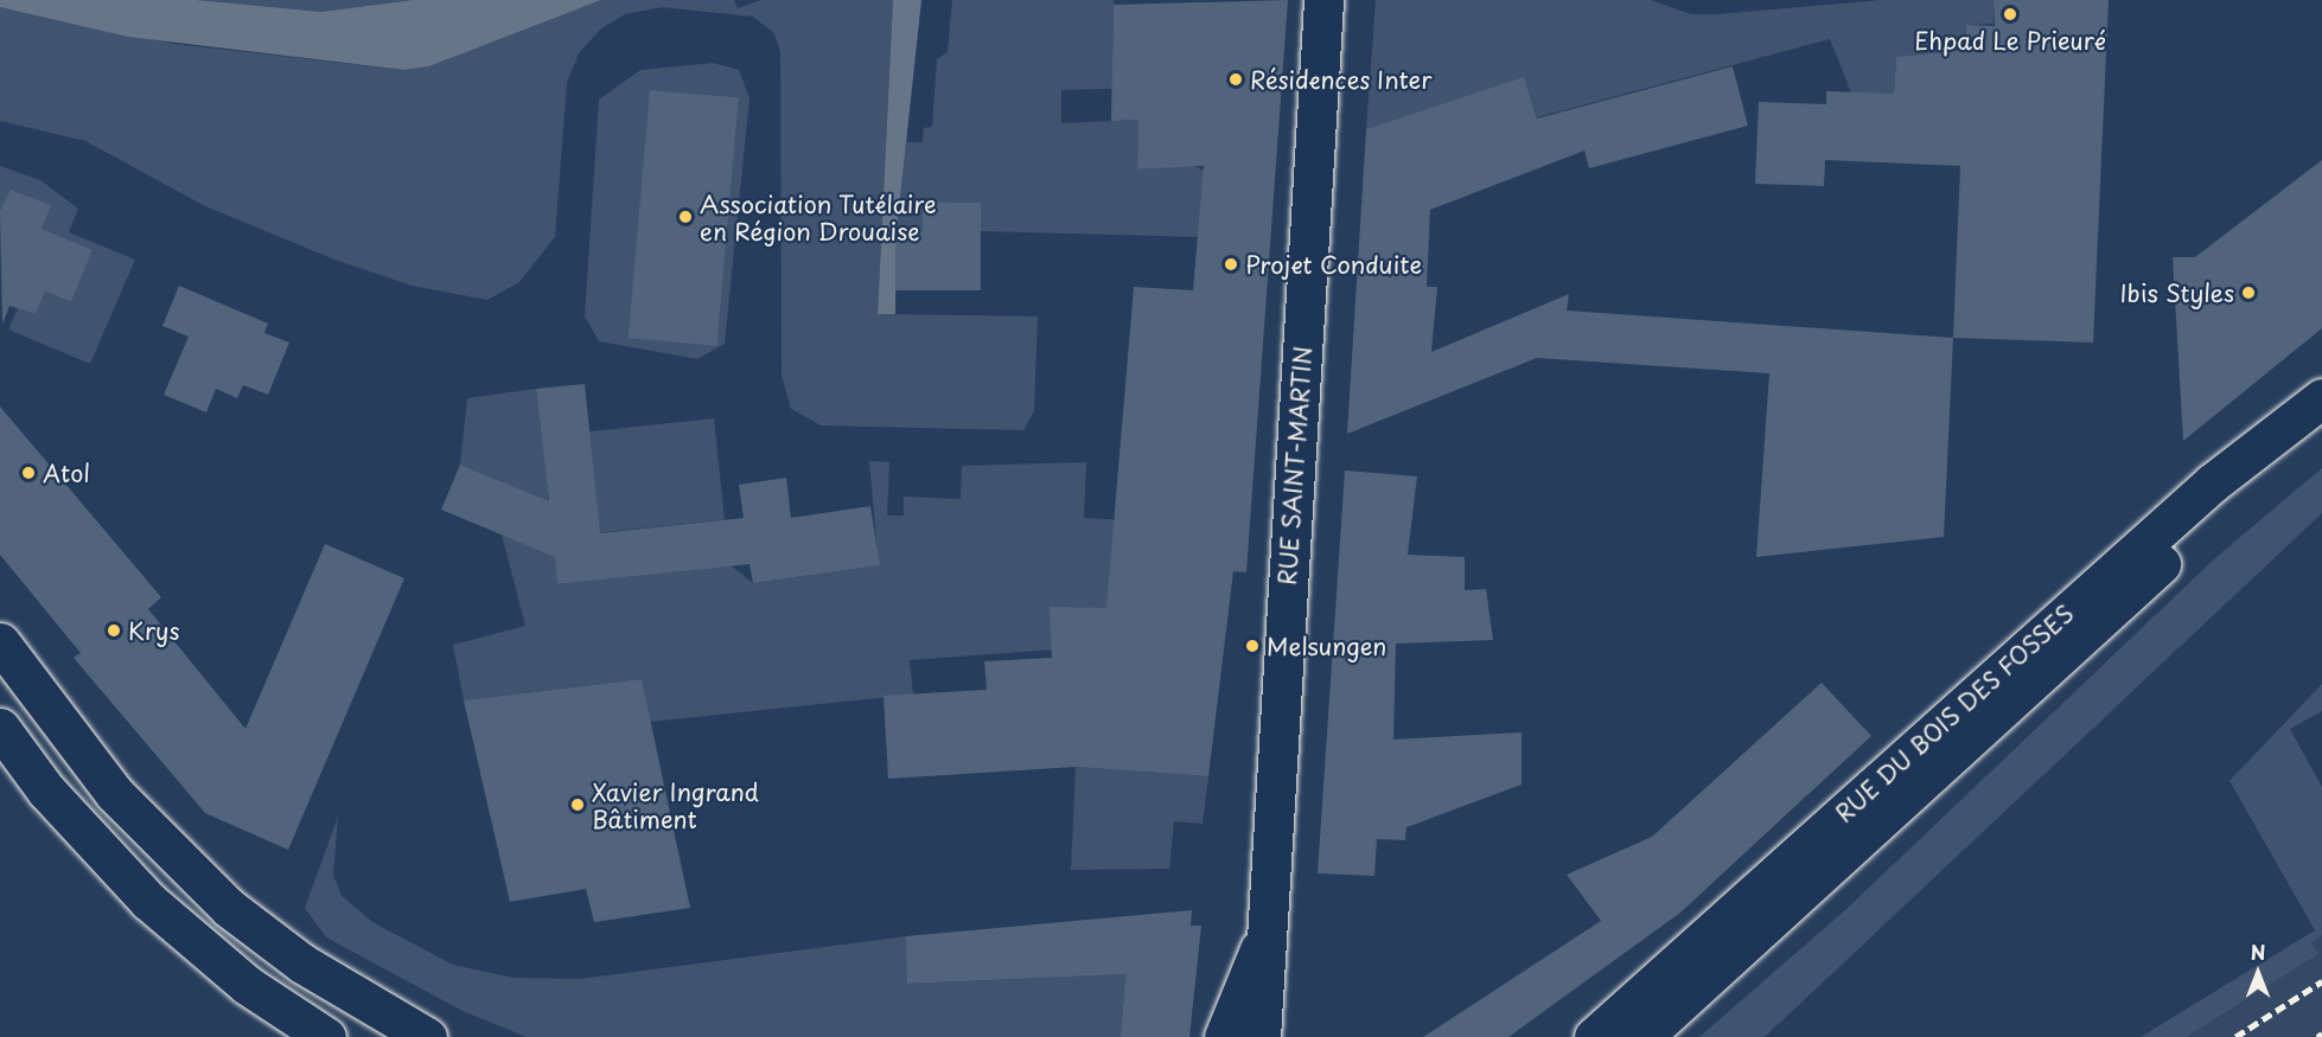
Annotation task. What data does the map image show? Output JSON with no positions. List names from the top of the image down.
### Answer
{
  "streets": {
    "main road": ["RUE SAINT-MARTIN", "RUE DU BOIS DES FOSSES"]
  },
  "places": [
    "Ehpad Le Prieuré",
    "Résidences Inter",
    "Association Tutélaire en Région Drouaise",
    "Projet Conduite",
    "Ibis Styles",
    "Atol",
    "Krys",
    "Melsungen",
    "Xavier Ingrand Bâtiment"
  ],
  "north": "top"
}
